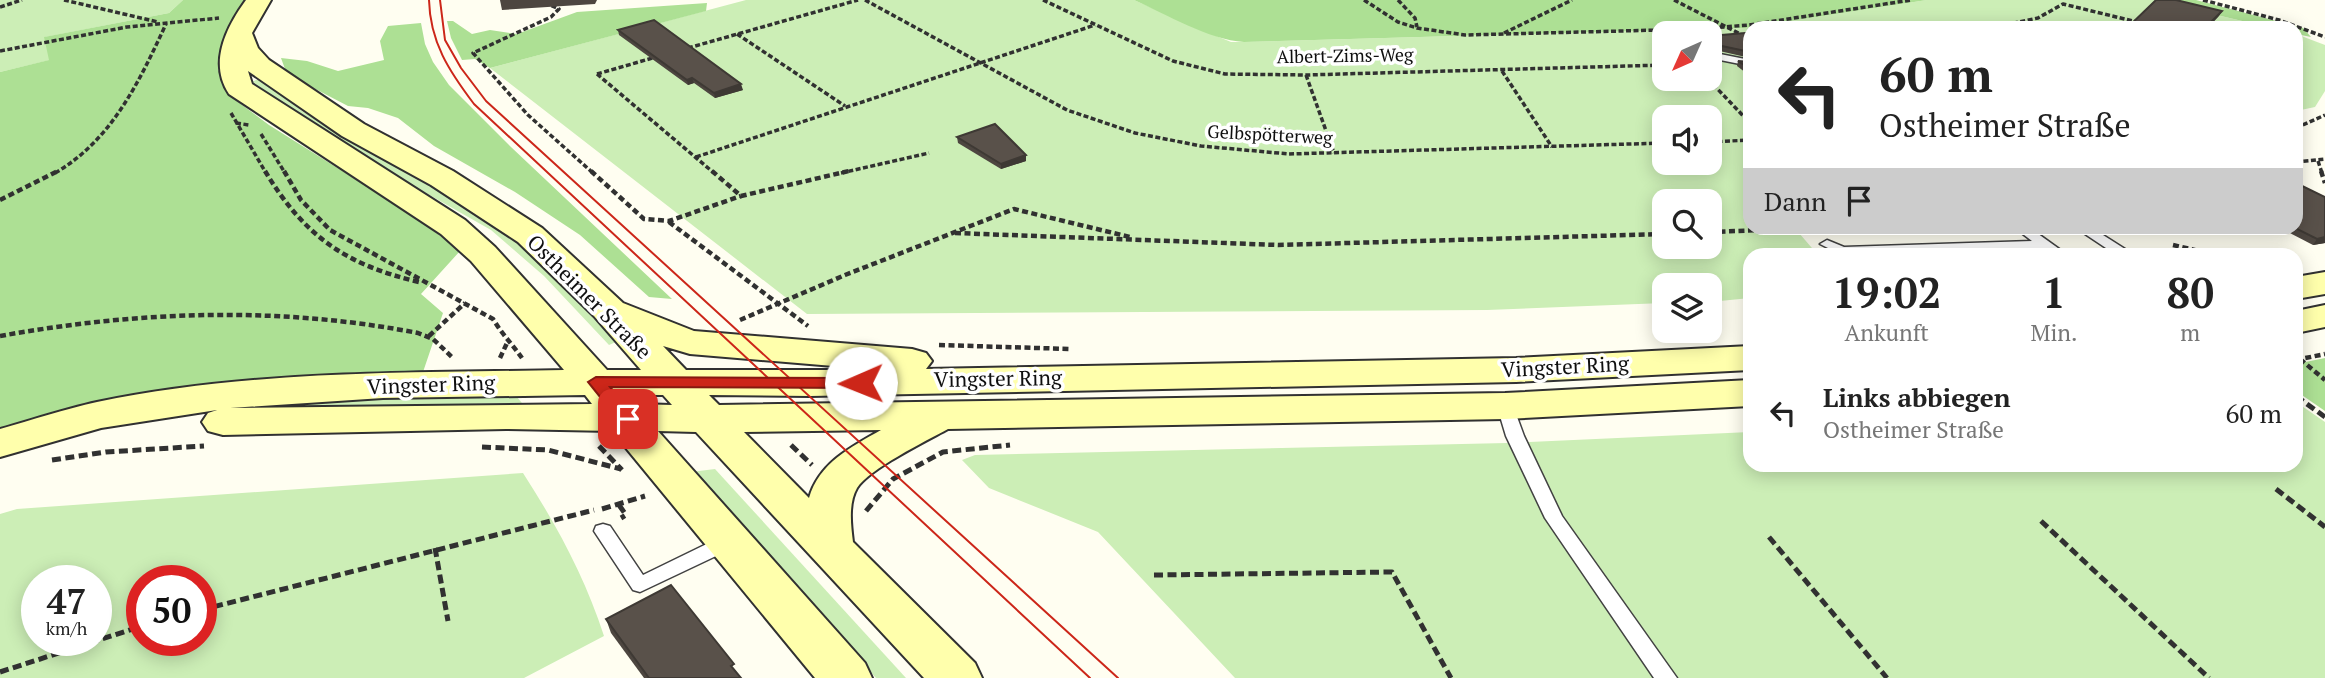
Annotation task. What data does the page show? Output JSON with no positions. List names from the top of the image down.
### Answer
{
  "streets": {
    "main road": ["Ostheimer Straße", "Vingster Ring"],
    "path": ["Albert-Zims-Weg", "Gelbspötterweg"]
  },
  "crossings": [
    ["Ostheimer Straße", "Vingster Ring"]
  ],
  "north": "bottom left",
  "page": {
    "turn": ["60 m", "Ostheimer Straße"],
    "then": "Dann",
    "eta": [
      "19:02",
      "Ankunft",
      "1",
      "Min.",
      "80",
      "m"
    ],
    "list": [
      {
        "name": "Links abbiegen",
        "note": "Ostheimer Straße",
        "value": "60 m"
      }
    ],
    "speed": "47 km/h",
    "limit": "50"
  }
}
